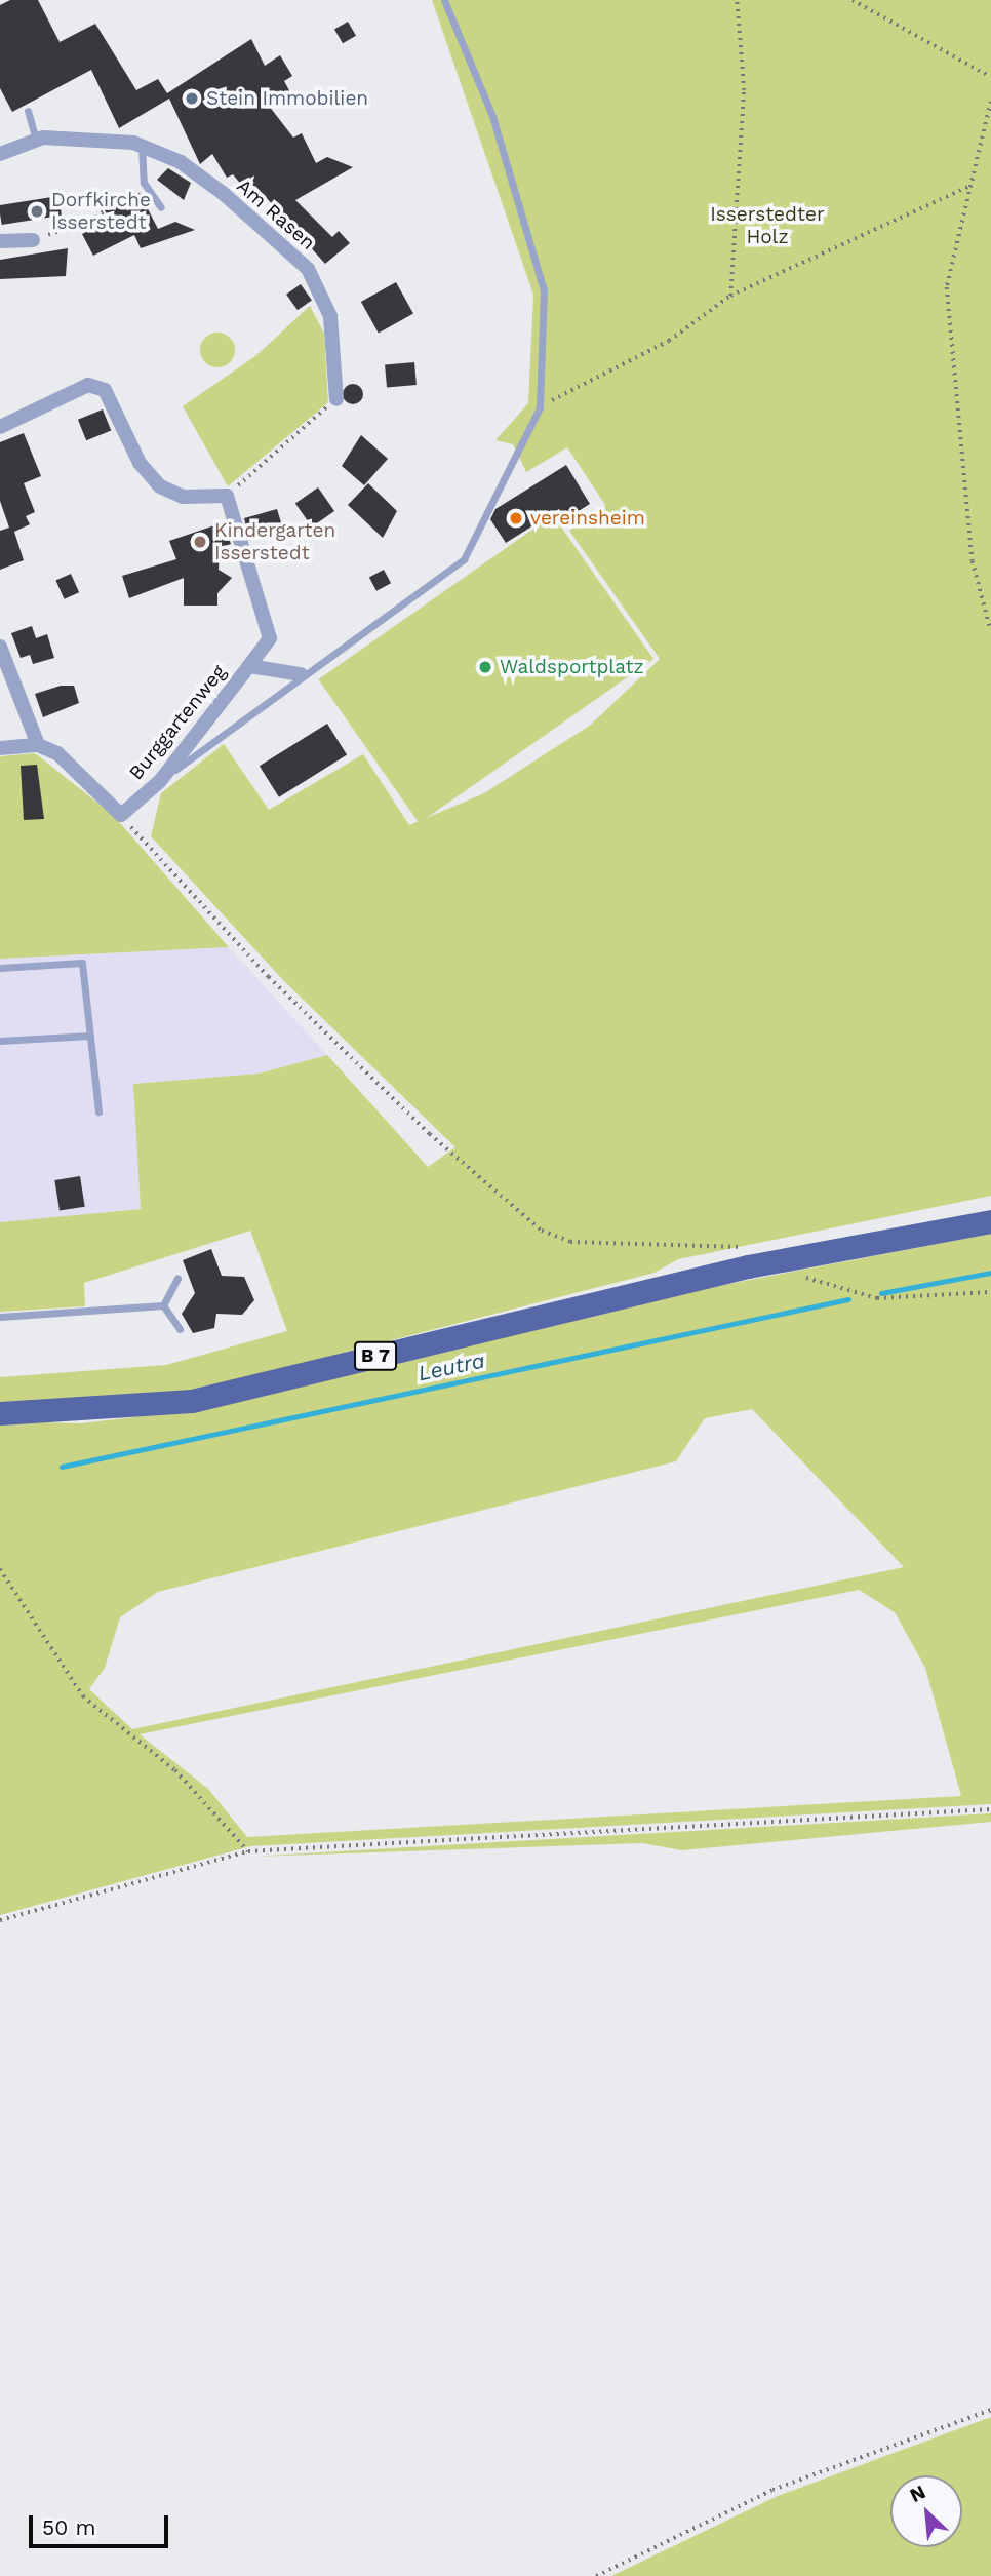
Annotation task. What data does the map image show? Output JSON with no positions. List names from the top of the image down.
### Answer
{
  "streets": {
    "main road": ["B 7"],
    "street": ["Am Rasen", "Burggartenweg"]
  },
  "water": ["Leutra"],
  "parks": ["Isserstedter Holz"],
  "places": [
    "Stein Immobilien",
    "Dorfkirche Isserstedt",
    "vereinsheim",
    "Kindergarten Isserstedt",
    "Waldsportplatz"
  ],
  "scale_bar": "50 m",
  "north": "top left"
}
